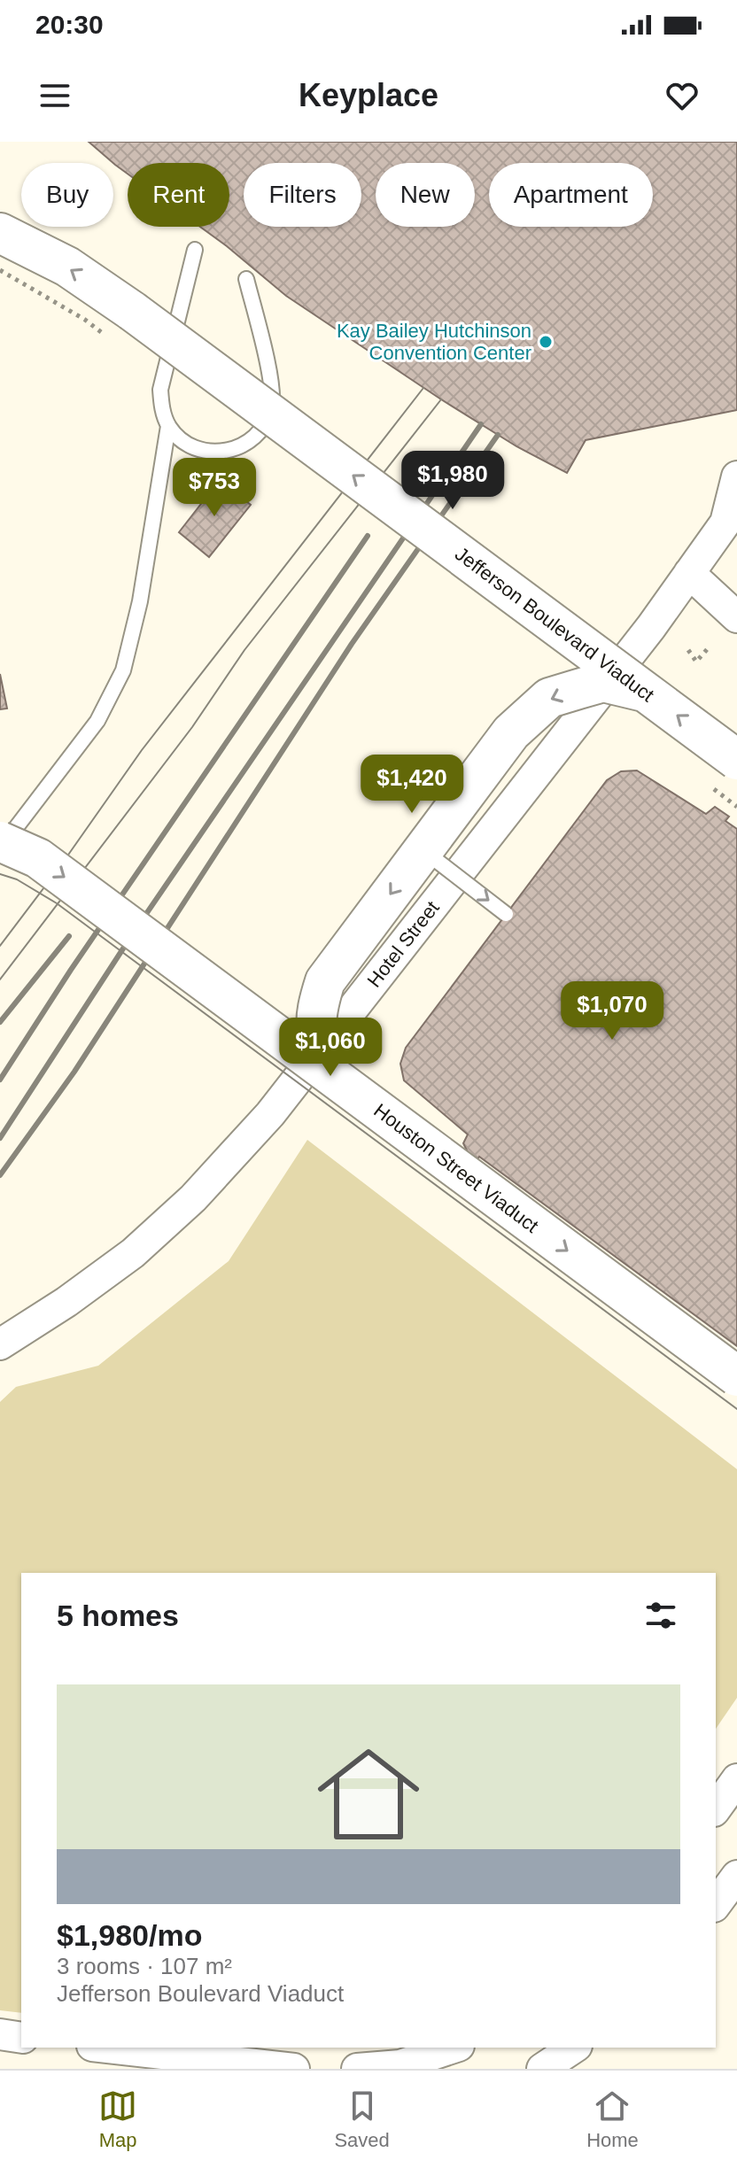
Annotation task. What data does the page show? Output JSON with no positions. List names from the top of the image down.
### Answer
{
  "streets": {
    "main road": ["Jefferson Boulevard Viaduct", "Houston Street Viaduct"],
    "street": ["Hotel Street"]
  },
  "one_way": ["Jefferson Boulevard Viaduct", "Houston Street Viaduct"],
  "places": ["Kay Bailey Hutchinson Convention Center"],
  "page": {
    "status": "20:30",
    "header": "Keyplace",
    "chip": [
      "Buy",
      "Rent",
      "Filters",
      "New",
      "Apartment"
    ],
    "price": [
      "$1,980",
      "$753",
      "$1,420",
      "$1,070",
      "$1,060"
    ],
    "heading": "5 homes",
    "list": [
      {
        "name": "$1,980/mo",
        "note": "3 rooms · 107 m² · Jefferson Boulevard Viaduct"
      }
    ],
    "tabs": ["Map", "Saved", "Home"]
  }
}
